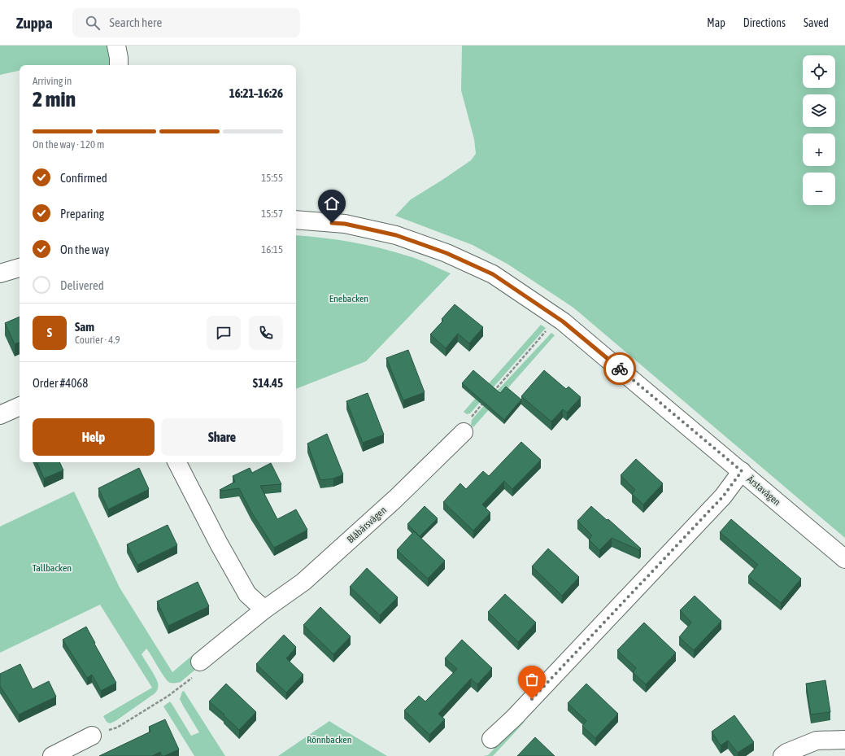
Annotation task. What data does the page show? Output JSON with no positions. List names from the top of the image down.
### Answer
{
  "streets": {
    "street": ["Ärstavägen", "Blåbärsvägen"]
  },
  "parks": ["Enebacken", "Tallbacken", "Rönnbacken"],
  "page": {
    "header": "Zuppa",
    "search": "Search here",
    "nav": ["Map", "Directions", "Saved"],
    "map_buttons": ["+", "−"],
    "heading": ["2 min", "Arriving in", "16:21–16:26"],
    "panel": [
      "Sam",
      "Courier · 4.9",
      "Order #4068",
      "$14.45"
    ],
    "bar": "On the way · 120 m",
    "list": [
      ["Confirmed", "15:55"],
      ["Preparing", "15:57"],
      ["On the way", "16:15"],
      "Delivered"
    ],
    "round": "S",
    "buttons": ["Help", "Share"]
  }
}
